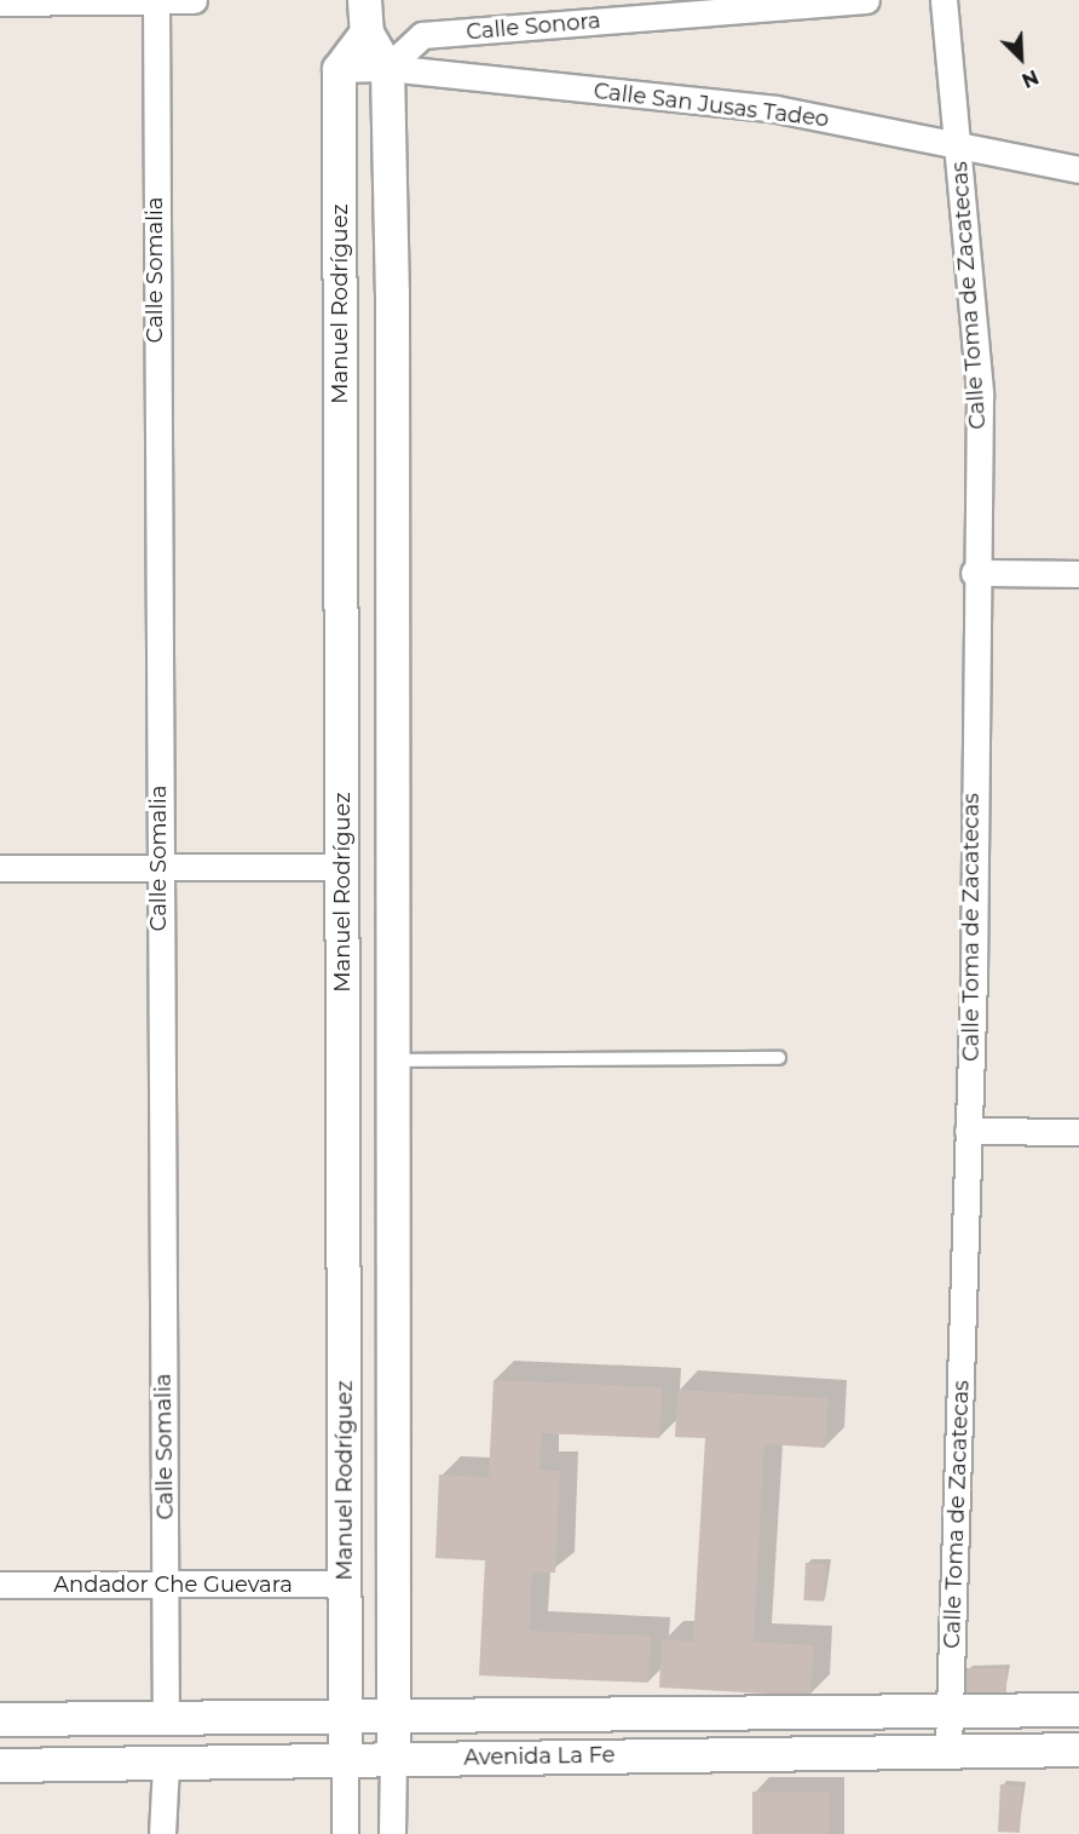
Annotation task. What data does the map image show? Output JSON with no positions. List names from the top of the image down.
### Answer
{
  "streets": {
    "street": [
      "Calle Sonora",
      "Calle San Jusas Tadeo",
      "Calle Somalia",
      "Calle Toma de Zacatecas",
      "Manuel Rodríguez",
      "Andador Che Guevara",
      "Avenida La Fe"
    ]
  },
  "crossings": [
    ["Calle Sonora", "Calle San Jusas Tadeo"],
    ["Calle San Jusas Tadeo", "Calle Toma de Zacatecas"],
    ["Calle San Jusas Tadeo", "Manuel Rodríguez"],
    ["Calle Somalia", "Andador Che Guevara"],
    ["Calle Somalia", "Avenida La Fe"],
    ["Calle Toma de Zacatecas", "Avenida La Fe"],
    ["Manuel Rodríguez", "Andador Che Guevara"],
    ["Manuel Rodríguez", "Avenida La Fe"]
  ],
  "north": "bottom right"
}
